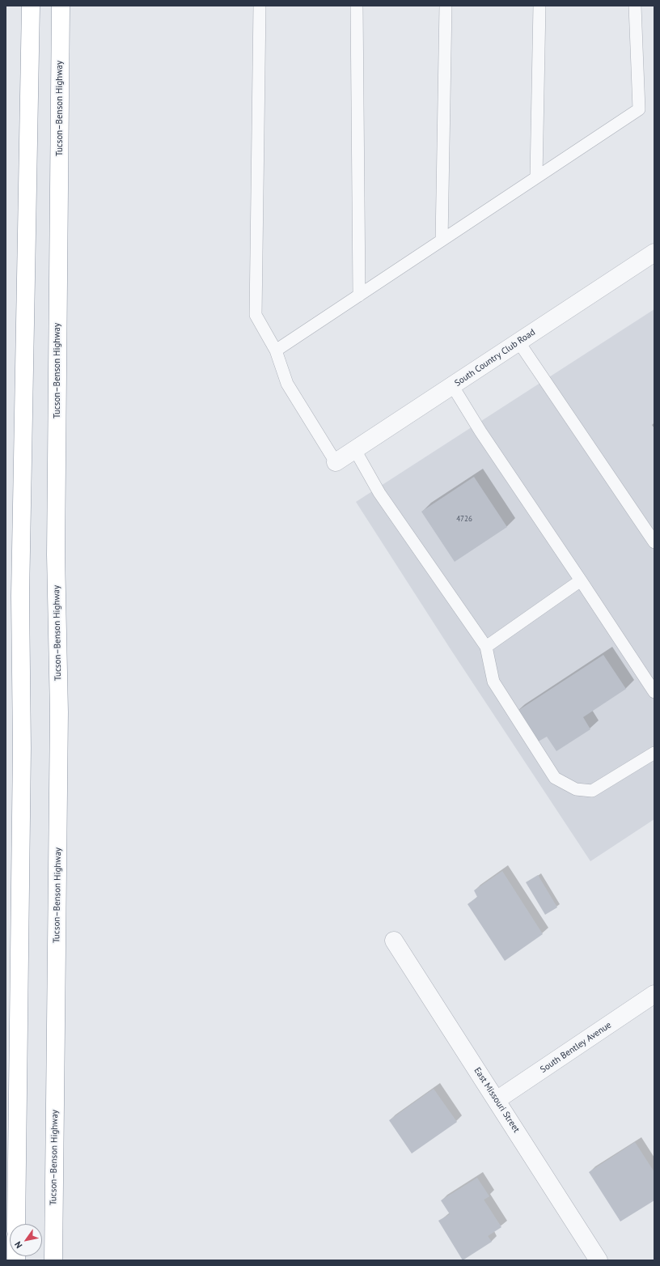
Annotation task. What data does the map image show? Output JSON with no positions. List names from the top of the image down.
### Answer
{
  "streets": {
    "highway": ["Tucson–Benson Highway"],
    "street": ["South Country Club Road", "South Bentley Avenue", "East Missouri Street"]
  },
  "crossings": [
    ["South Bentley Avenue", "East Missouri Street"]
  ],
  "house_numbers": ["4726"],
  "north": "bottom left"
}
